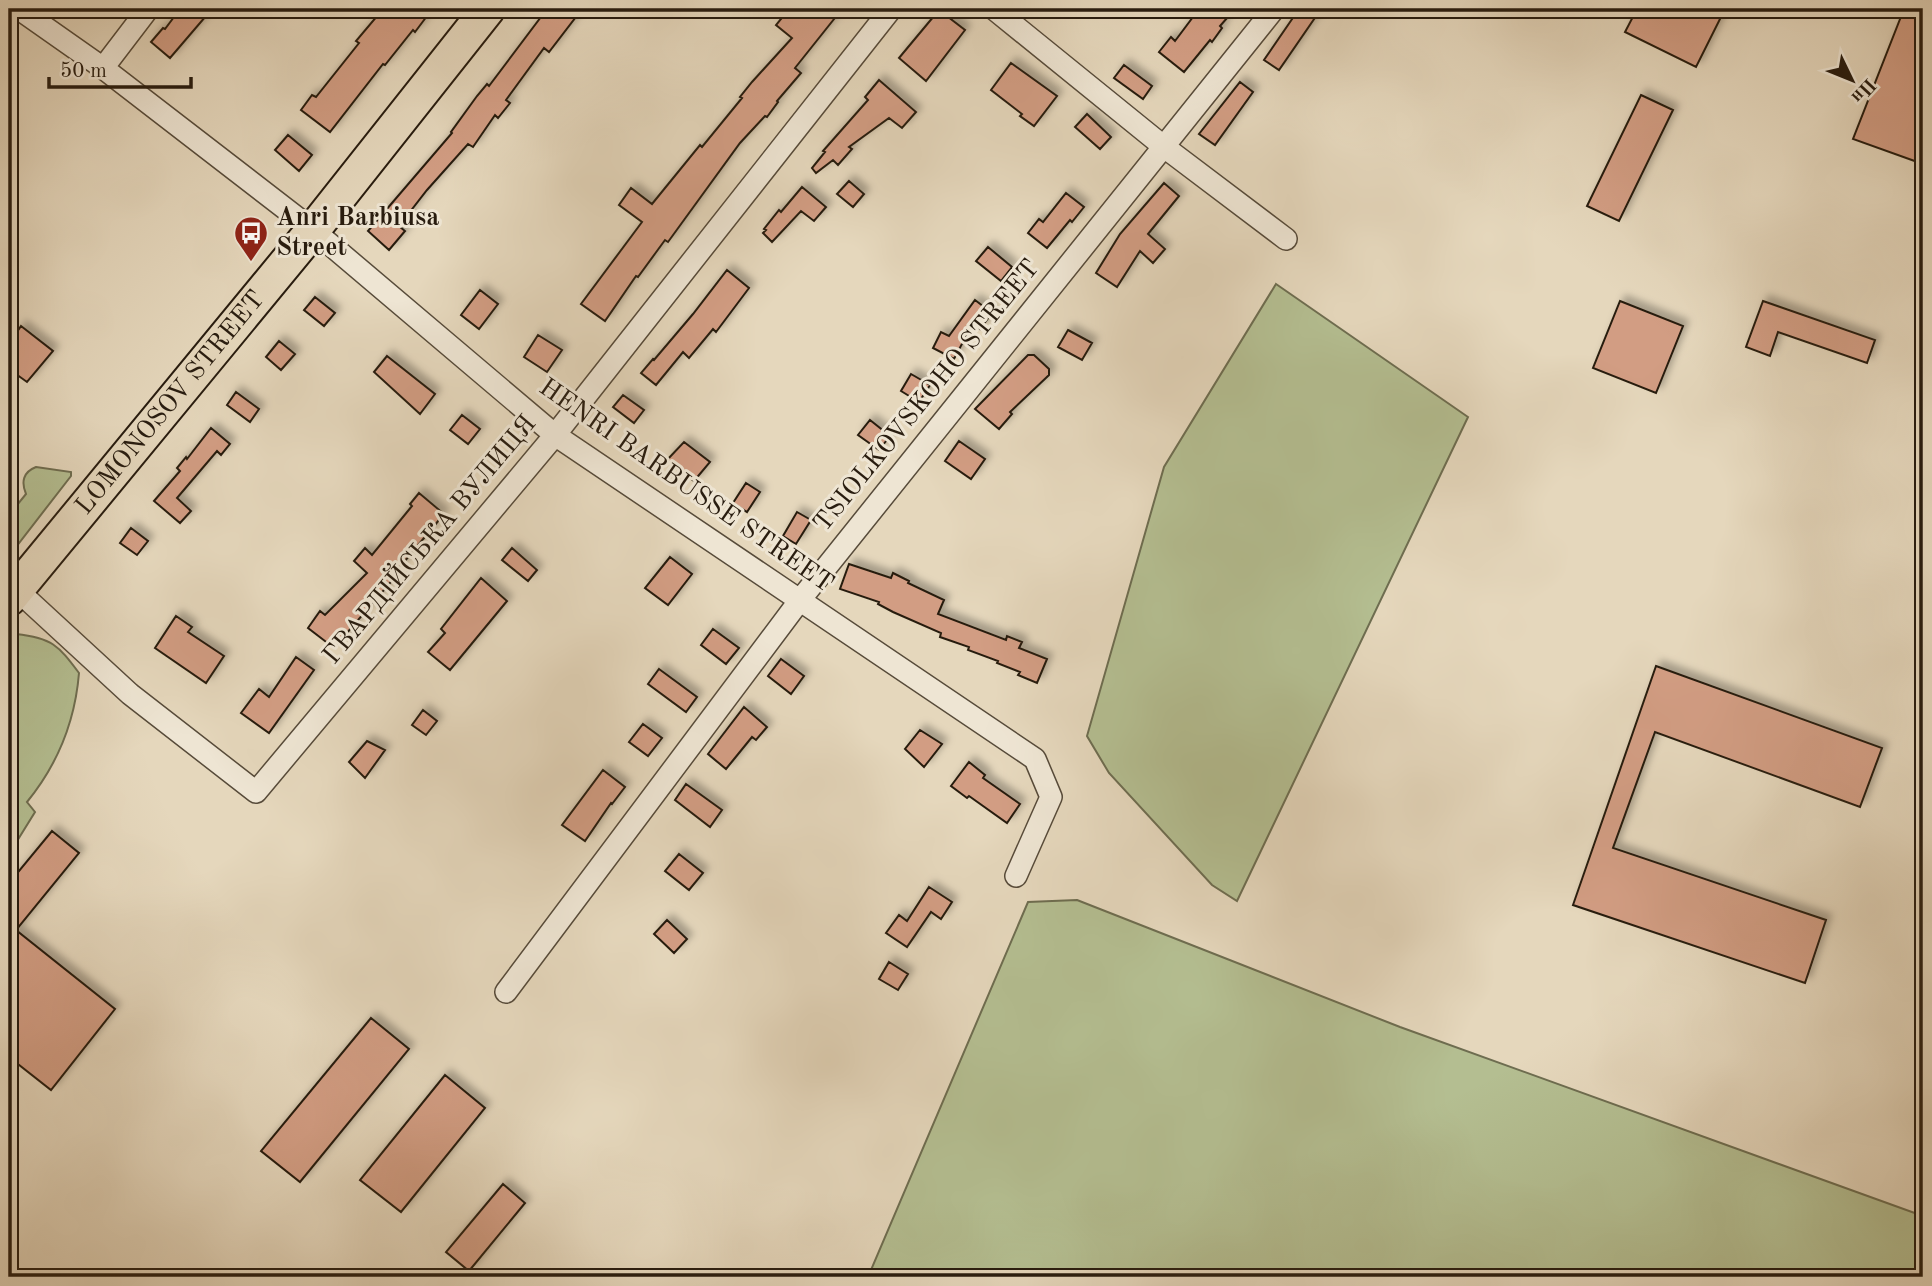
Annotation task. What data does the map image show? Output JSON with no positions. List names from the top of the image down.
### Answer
{
  "streets": {
    "main road": ["LOMONOSOV STREET"],
    "street": ["TSIOLKOVSKOHO STREET", "HENRI BARBUSSE STREET", "ГВАРДІЙСЬКА ВУЛИЦЯ"]
  },
  "crossings": [
    ["TSIOLKOVSKOHO STREET", "HENRI BARBUSSE STREET"],
    ["LOMONOSOV STREET", "HENRI BARBUSSE STREET"],
    ["LOMONOSOV STREET", "ГВАРДІЙСЬКА ВУЛИЦЯ"],
    ["HENRI BARBUSSE STREET", "ГВАРДІЙСЬКА ВУЛИЦЯ"]
  ],
  "places": {
    "bus stop": ["Anri Barbiusa Street"]
  },
  "scale_bar": "50 m",
  "north": "bottom right"
}
